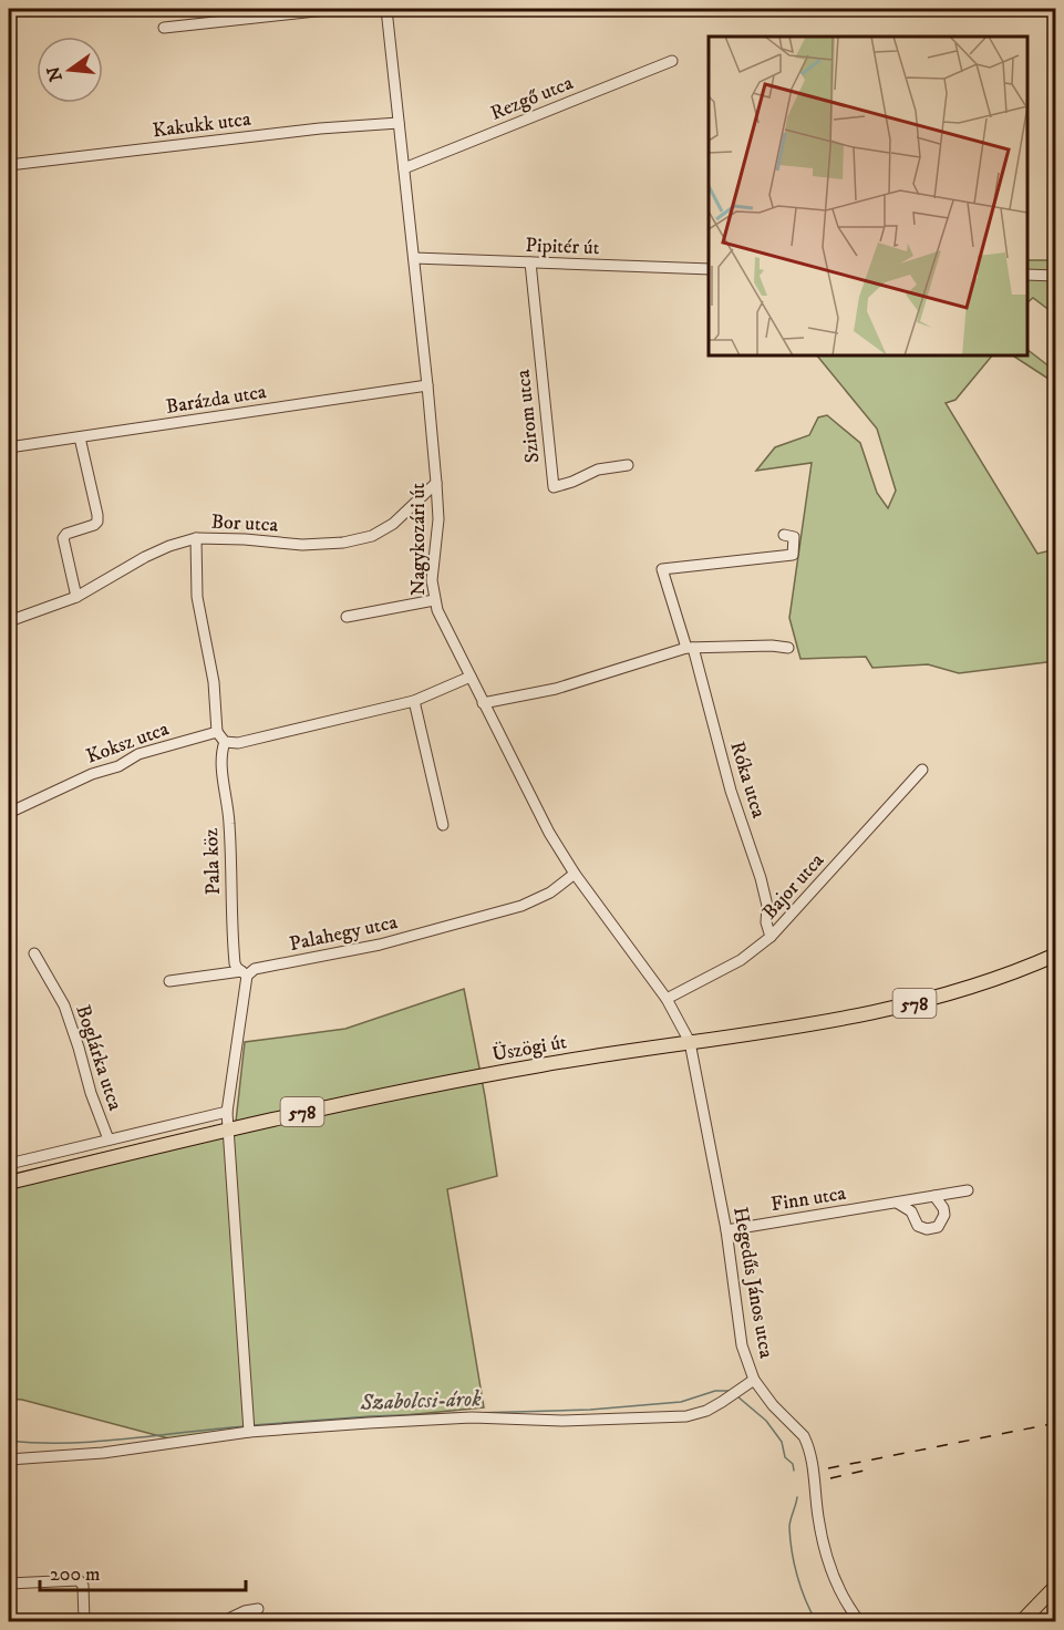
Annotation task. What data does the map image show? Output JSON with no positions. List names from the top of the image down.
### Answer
{
  "streets": {
    "main road": ["578", "Üszögi út"],
    "street": [
      "Rezgő utca",
      "Kakukk utca",
      "Pipitér út",
      "Barázda utca",
      "Szirom utca",
      "Bor utca",
      "Nagykozári út",
      "Koksz utca",
      "Róka utca",
      "Pala köz",
      "Bajor utca",
      "Palahegy utca",
      "Boglárka utca",
      "Finn utca",
      "Hegedűs János utca"
    ]
  },
  "crossings": [
    ["Rezgő utca", "Nagykozári út"],
    ["Kakukk utca", "Nagykozári út"],
    ["Pipitér út", "Szirom utca"],
    ["Pipitér út", "Nagykozári út"],
    ["Barázda utca", "Nagykozári út"],
    ["Bor utca", "Nagykozári út"],
    ["Nagykozári út", "Bajor utca"],
    ["Nagykozári út", "Palahegy utca"],
    ["Nagykozári út", "Üszögi út"],
    ["Nagykozári út", "Hegedűs János utca"],
    ["Róka utca", "Bajor utca"],
    ["Pala köz", "Palahegy utca"],
    ["Üszögi út", "Hegedűs János utca"],
    ["Finn utca", "Hegedűs János utca"]
  ],
  "water": ["Szabolcsi-árok"],
  "scale_bar": "200 m",
  "north": "left"
}
